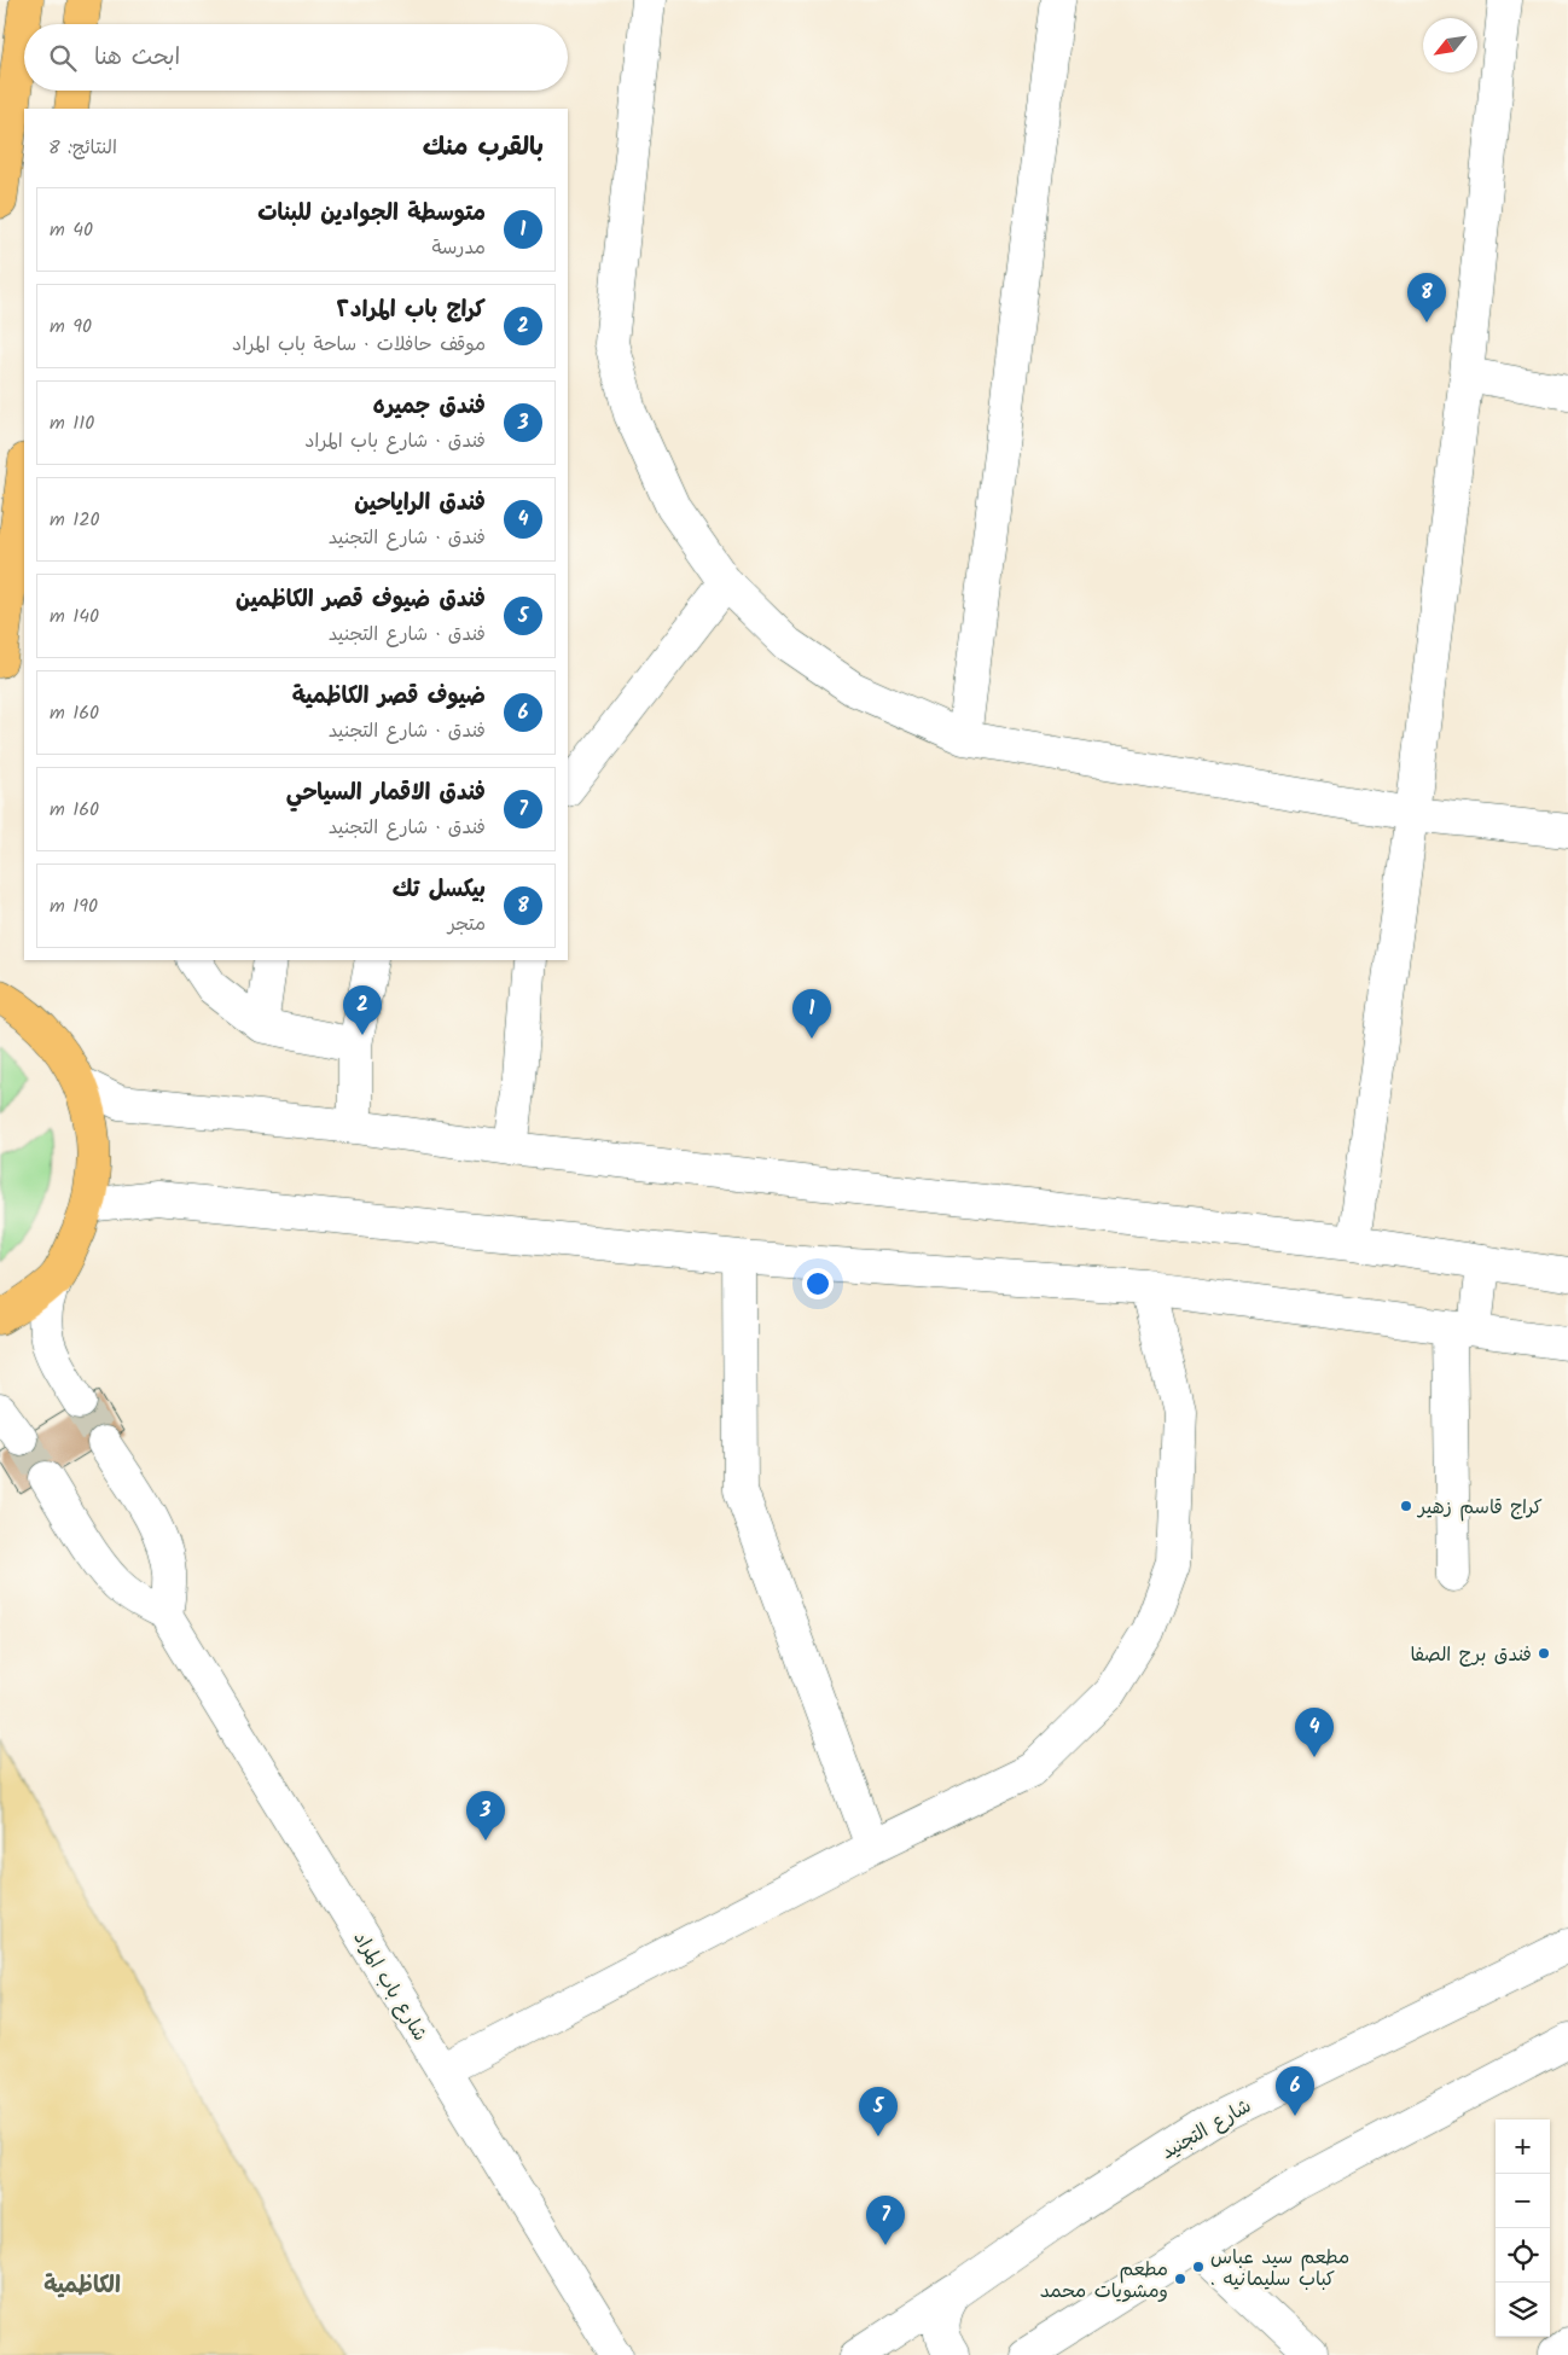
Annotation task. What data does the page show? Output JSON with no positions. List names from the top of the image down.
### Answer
{
  "streets": {
    "street": ["شارع باب المراد", "شارع التجنيد"]
  },
  "districts": ["الكاظمية"],
  "places": [
    "كراج قاسم زهير",
    "فندق برج الصفا",
    "مطعم سيد عباس . كباب سليمانيه",
    "مطعم ومشويات محمد"
  ],
  "north": "bottom left",
  "page": {
    "search": "ابحث هنا",
    "heading": ["بالقرب منك", "النتائج: 8"],
    "list": [
      {
        "mark": "1",
        "name": "متوسطة الجوادين للبنات",
        "note": "مدرسة",
        "value": "40 m"
      },
      {
        "mark": "2",
        "name": "كراج باب المراد٢",
        "note": "موقف حافلات · ساحة باب المراد",
        "value": "90 m"
      },
      {
        "mark": "3",
        "name": "فندق جميره",
        "note": "فندق · شارع باب المراد",
        "value": "110 m"
      },
      {
        "mark": "4",
        "name": "فندق الراياحين",
        "note": "فندق · شارع التجنيد",
        "value": "120 m"
      },
      {
        "mark": "5",
        "name": "فندق ضيوف قصر الكاظمين",
        "note": "فندق · شارع التجنيد",
        "value": "140 m"
      },
      {
        "mark": "6",
        "name": "ضيوف قصر الكاظمية",
        "note": "فندق · شارع التجنيد",
        "value": "160 m"
      },
      {
        "mark": "7",
        "name": "فندق الاقمار السياحي",
        "note": "فندق · شارع التجنيد",
        "value": "160 m"
      },
      {
        "mark": "8",
        "name": "بيكسل تك",
        "note": "متجر",
        "value": "190 m"
      }
    ],
    "pins": [
      "8",
      "2",
      "1",
      "4",
      "3",
      "6",
      "5",
      "7"
    ],
    "map_buttons": ["+", "−"]
  }
}
